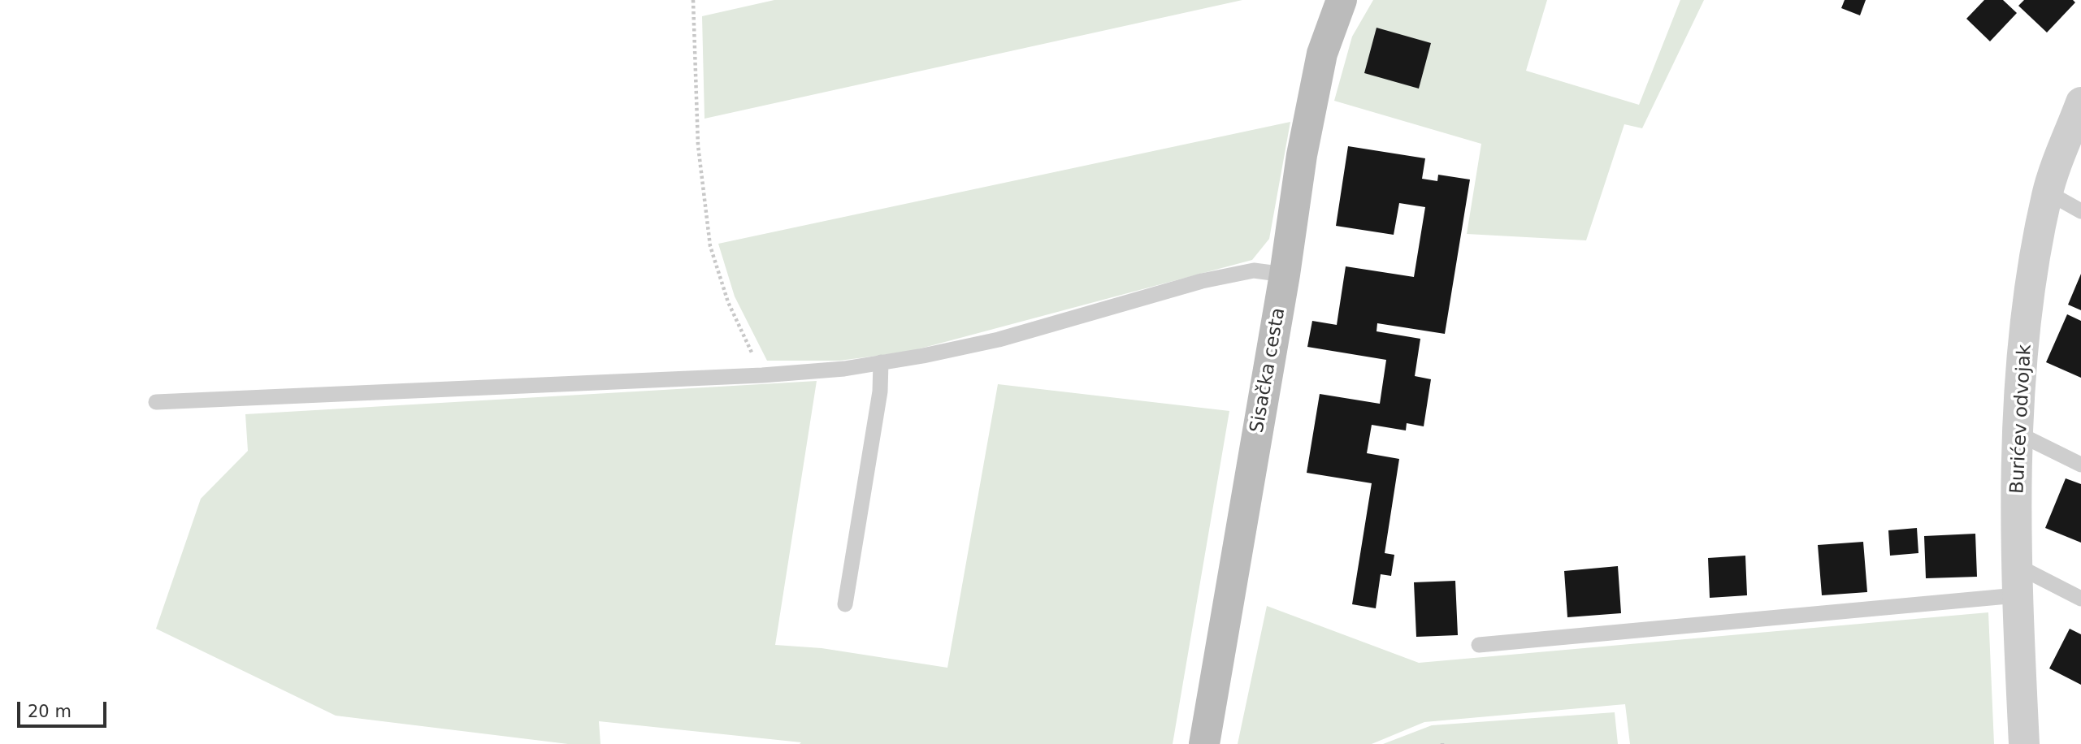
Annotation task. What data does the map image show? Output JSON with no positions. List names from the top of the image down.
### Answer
{
  "streets": {
    "main road": ["Sisačka cesta"],
    "street": ["Burićev odvojak"]
  },
  "scale_bar": "20 m"
}
